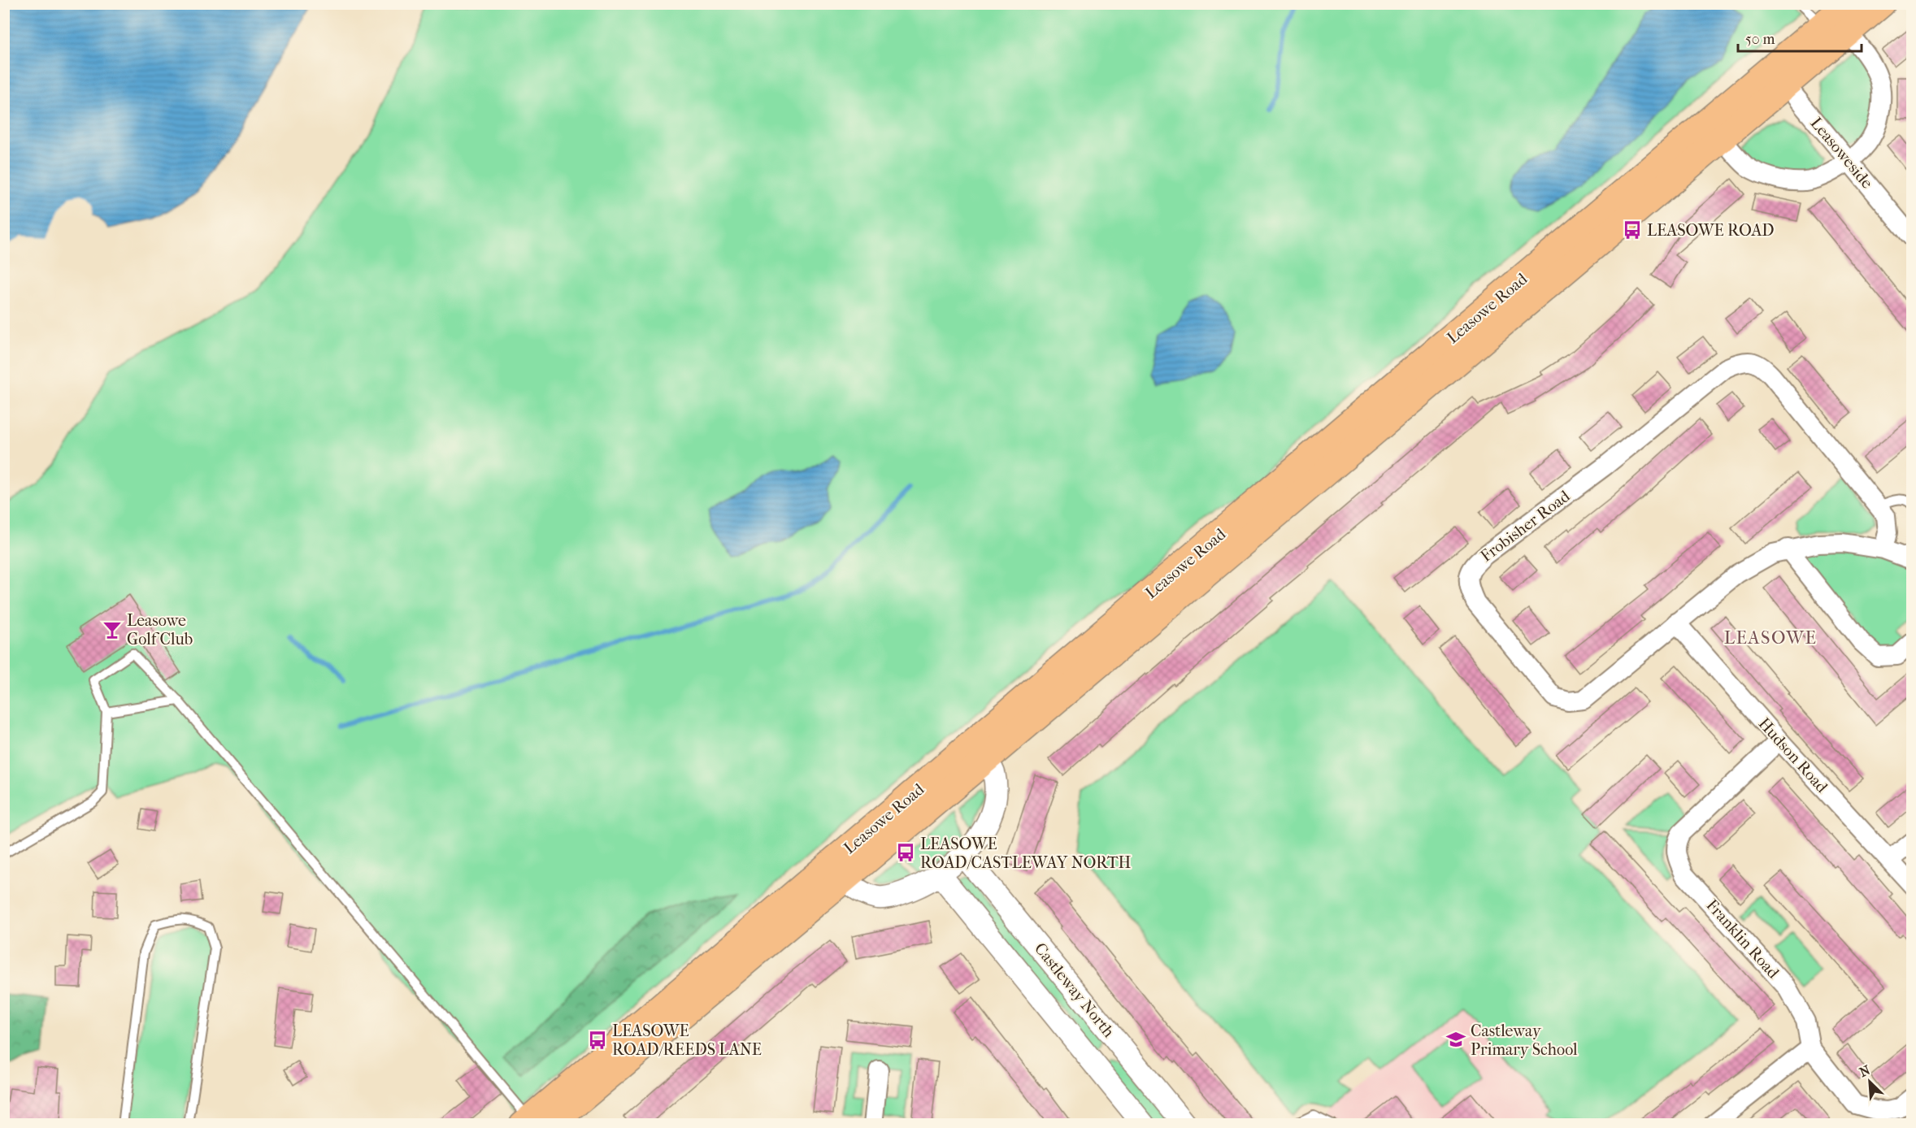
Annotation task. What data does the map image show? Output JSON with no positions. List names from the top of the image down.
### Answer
{
  "streets": {
    "main road": ["Leasowe Road"],
    "street": [
      "Leasoweside",
      "Frobisher Road",
      "Hudson Road",
      "Franklin Road",
      "Castleway North"
    ]
  },
  "crossings": [
    ["Leasoweside", "Leasowe Road"],
    ["Leasowe Road", "Castleway North"],
    ["Frobisher Road", "Hudson Road"],
    ["Hudson Road", "Franklin Road"]
  ],
  "districts": ["LEASOWE"],
  "places": {
    "bus stop": ["LEASOWE ROAD", "LEASOWE ROAD/CASTLEWAY NORTH", "LEASOWE ROAD/REEDS LANE"],
    "bar": ["Leasowe Golf Club"],
    "school or university": ["Castleway Primary School"]
  },
  "scale_bar": "50 m",
  "north": "top left"
}
